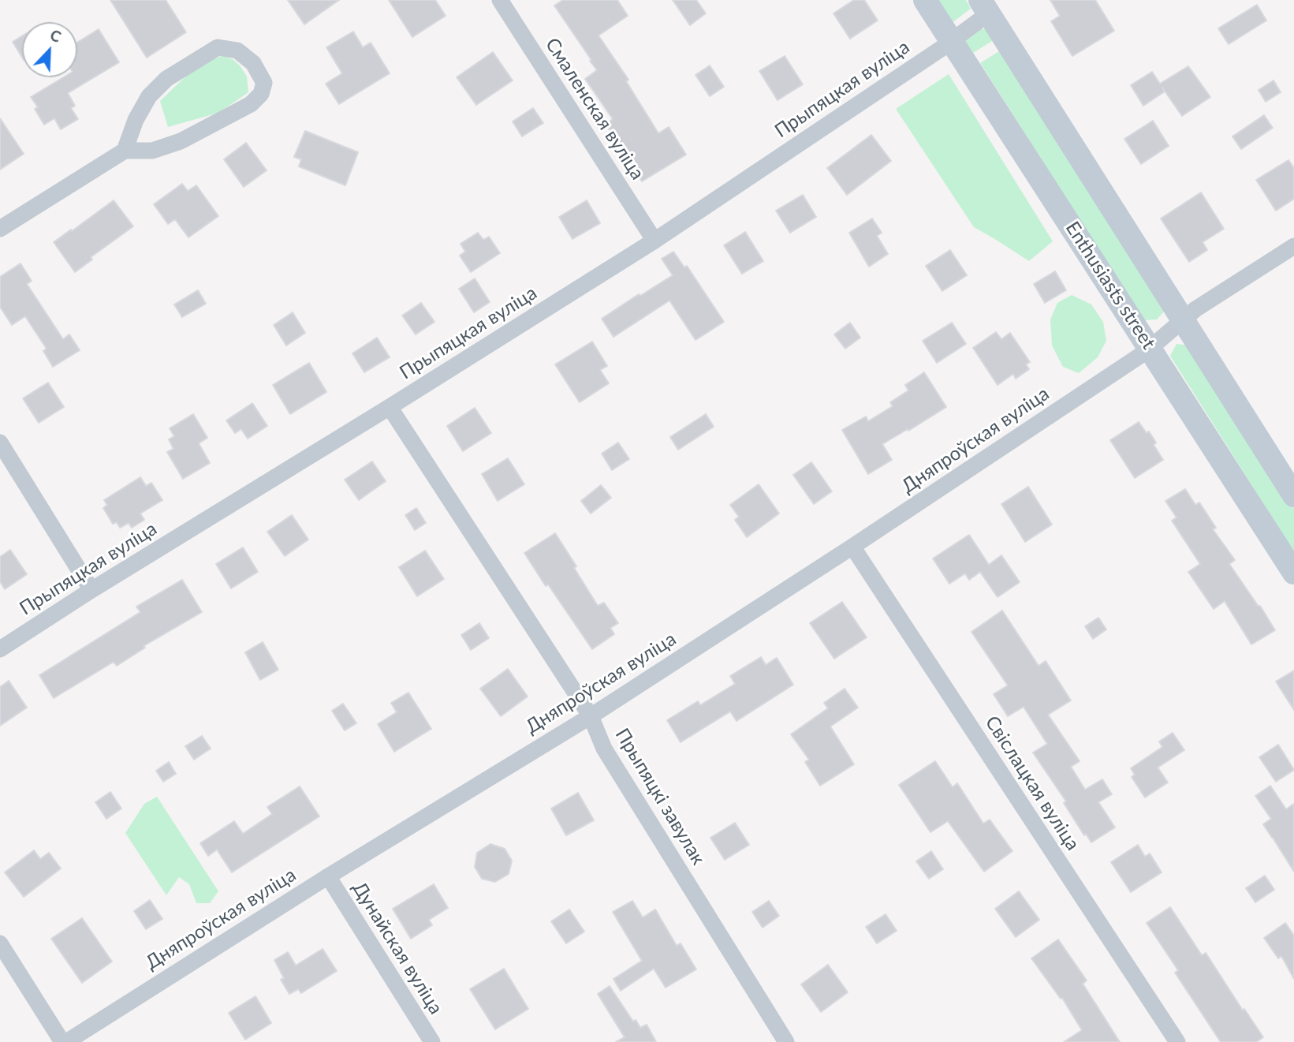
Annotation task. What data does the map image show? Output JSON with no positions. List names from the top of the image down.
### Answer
{
  "streets": {
    "street": [
      "Прыпяцкая вуліца",
      "Смаленская вуліца",
      "Enthusiasts street",
      "Дняпроўская вуліца",
      "Свіслацкая вуліца",
      "Прыпяцкі завулак",
      "Дунайская вуліца"
    ]
  },
  "crossings": [
    ["Прыпяцкая вуліца", "Смаленская вуліца"],
    ["Прыпяцкая вуліца", "Enthusiasts street"],
    ["Прыпяцкая вуліца", "Прыпяцкі завулак"],
    ["Enthusiasts street", "Дняпроўская вуліца"],
    ["Дняпроўская вуліца", "Свіслацкая вуліца"],
    ["Дняпроўская вуліца", "Прыпяцкі завулак"],
    ["Дняпроўская вуліца", "Дунайская вуліца"]
  ],
  "north": "top right"
}
